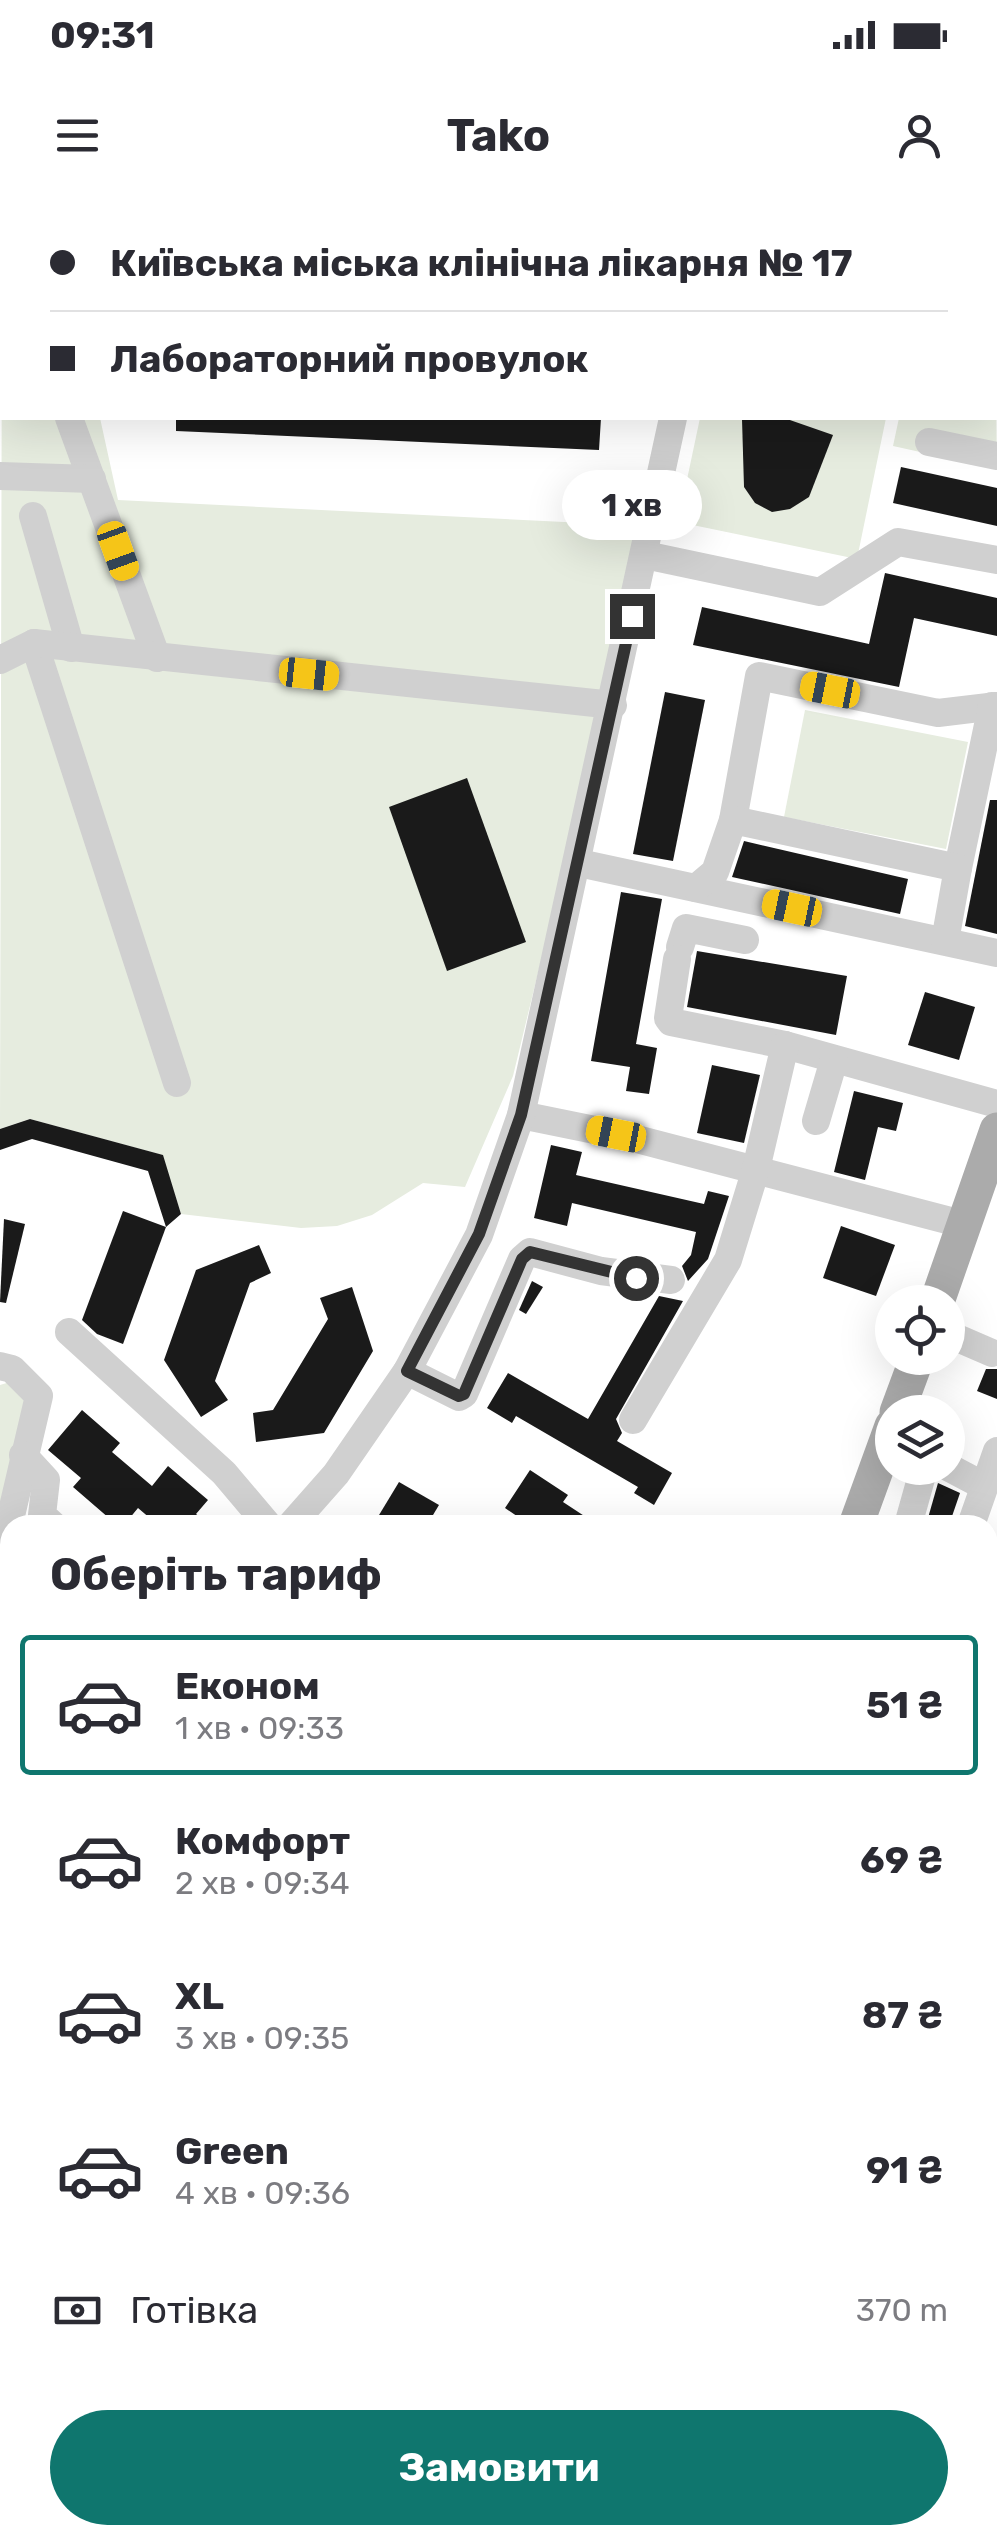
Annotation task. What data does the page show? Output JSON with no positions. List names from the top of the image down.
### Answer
{
  "page": {
    "status": "09:31",
    "header": "Tako",
    "banner": ["Київська міська клінічна лікарня № 17", "Лабораторний провулок"],
    "bubble": "1 хв",
    "heading": "Оберіть тариф",
    "list": [
      {
        "name": "Економ",
        "note": "1 хв · 09:33",
        "value": "51 ₴"
      },
      {
        "name": "Комфорт",
        "note": "2 хв · 09:34",
        "value": "69 ₴"
      },
      {
        "name": "XL",
        "note": "3 хв · 09:35",
        "value": "87 ₴"
      },
      {
        "name": "Green",
        "note": "4 хв · 09:36",
        "value": "91 ₴"
      }
    ],
    "pay": ["Готівка", "370 m"],
    "buttons": "Замовити"
  }
}
